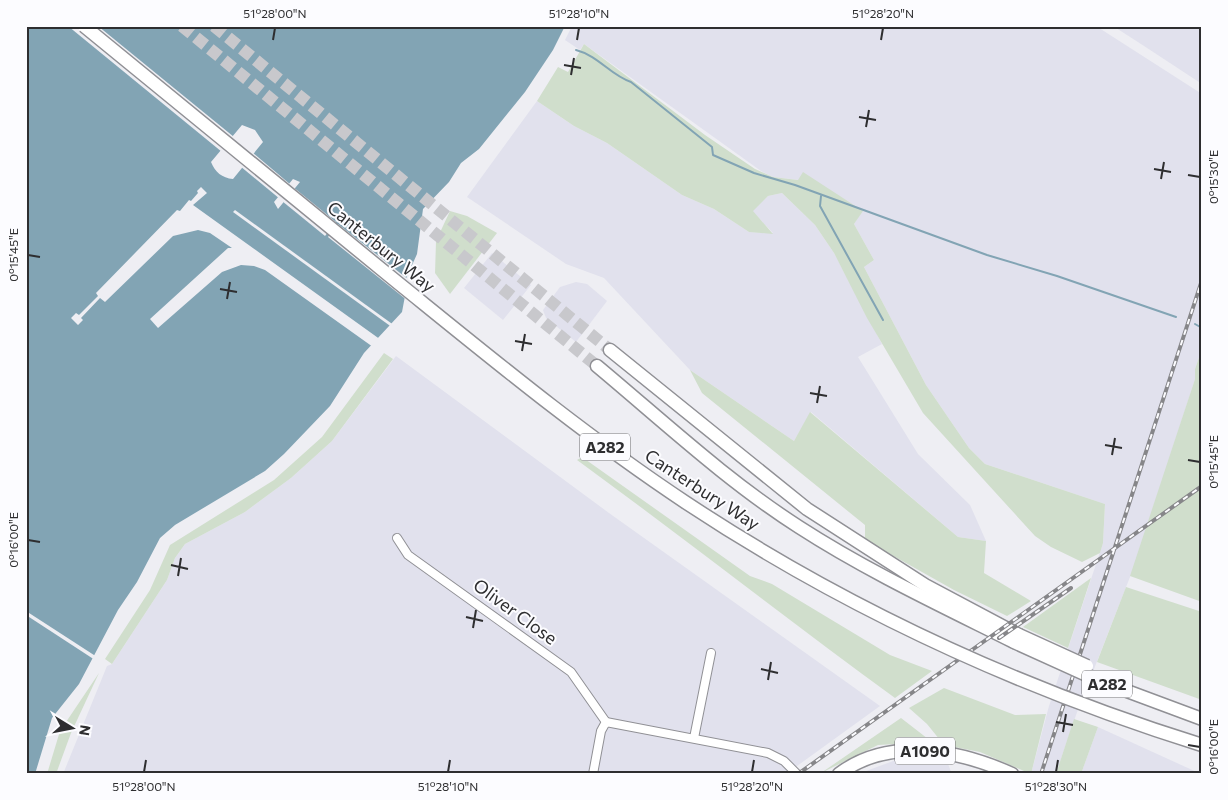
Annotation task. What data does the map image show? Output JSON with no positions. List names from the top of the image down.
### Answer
{
  "streets": {
    "main road": ["Canterbury Way", "A282", "A1090"],
    "street": ["Oliver Close"]
  },
  "north": "right",
  "coordinates": [
    "51°28'00\"N",
    "51°28'10\"N",
    "51°28'20\"N",
    "0°15'30\"E",
    "0°15'45\"E",
    "0°16'00\"E",
    "51°28'30\"N"
  ]
}
